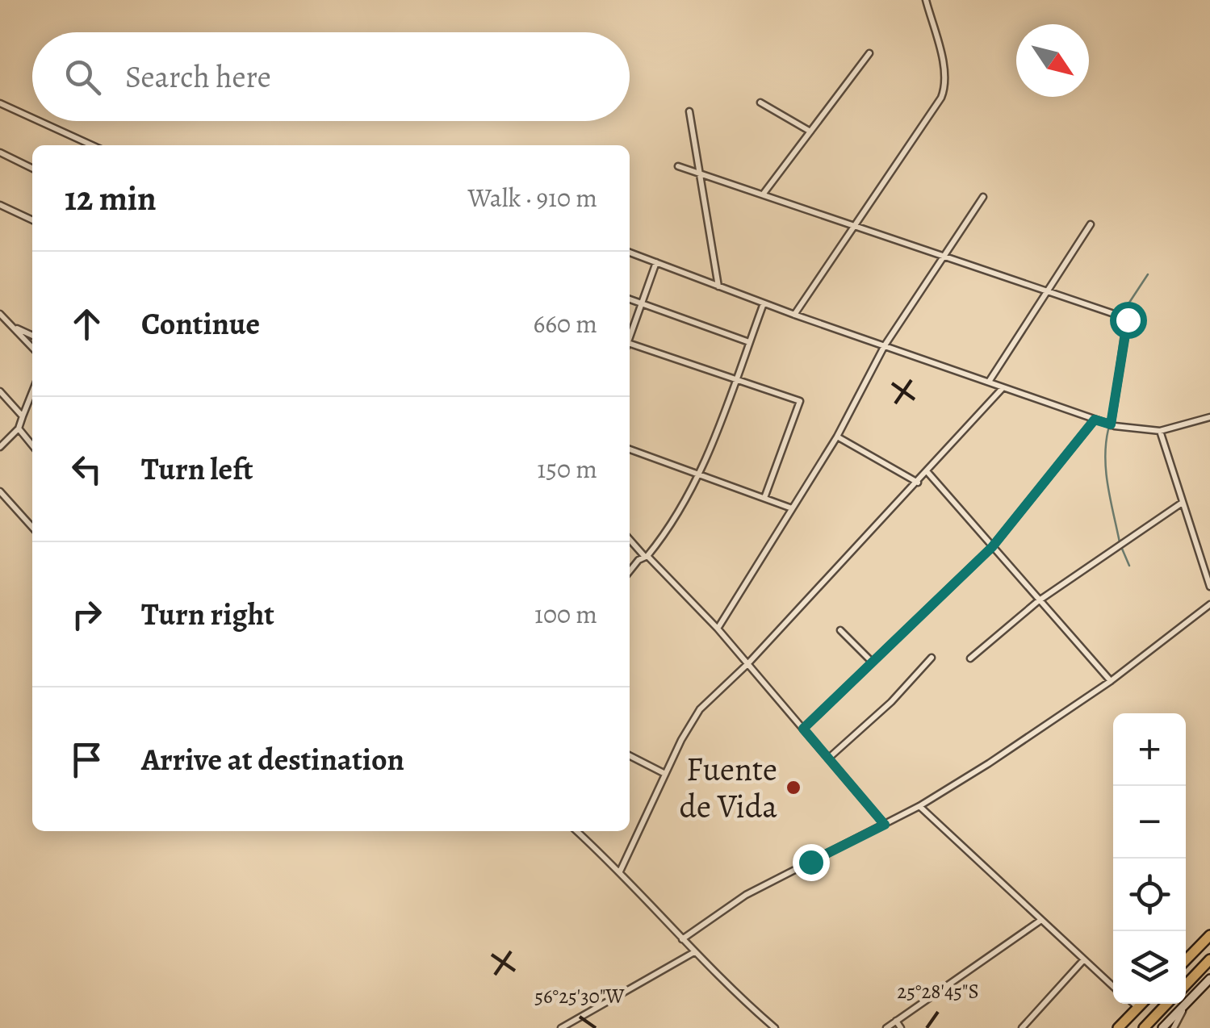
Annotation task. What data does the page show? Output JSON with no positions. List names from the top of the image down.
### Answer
{
  "places": ["Fuente de Vida"],
  "north": "bottom right",
  "page": {
    "search": "Search here",
    "heading": ["12 min", "Walk · 910 m"],
    "list": [
      ["Continue", "660 m"],
      ["Turn left", "150 m"],
      ["Turn right", "100 m"],
      "Arrive at destination"
    ],
    "map_buttons": ["+", "−"]
  },
  "coordinates": ["25°28'45\"S", "56°25'30\"W"]
}
